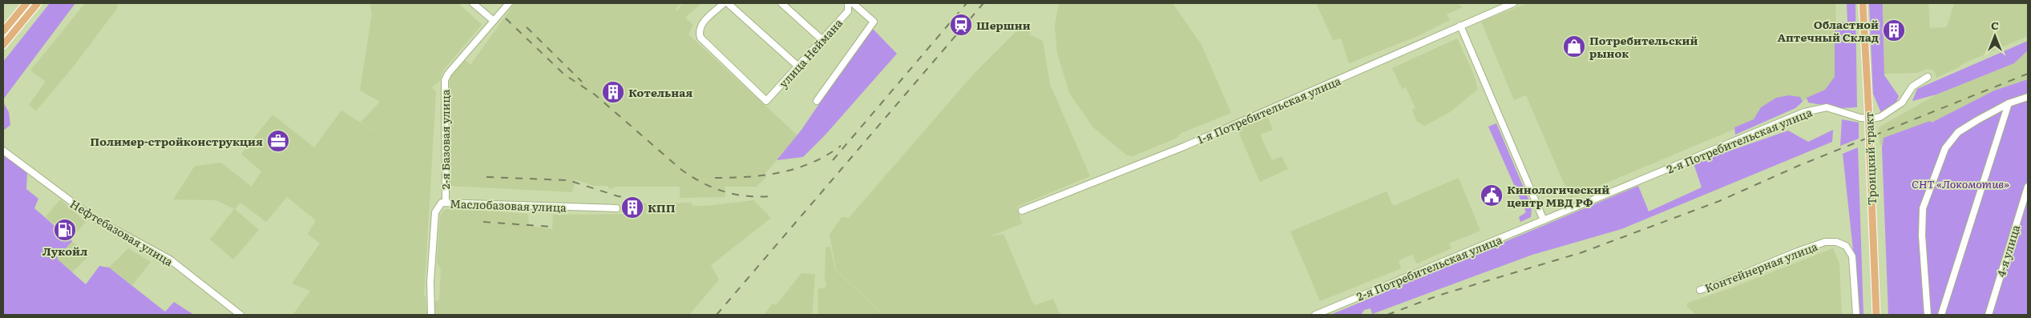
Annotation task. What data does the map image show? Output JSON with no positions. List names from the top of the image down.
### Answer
{
  "streets": {
    "main road": ["Троицкий тракт"],
    "street": [
      "улица Неймана",
      "1-я Потребительская улица",
      "2-я Базовая улица",
      "2-я Потребительская улица",
      "Маслобазовая улица",
      "Нефтебазовая улица",
      "4-я улица",
      "Контейнерная улица"
    ]
  },
  "crossings": [
    ["2-я Базовая улица", "Маслобазовая улица"]
  ],
  "parks": ["СНТ «Локомотив»"],
  "places": {
    "station": ["Шершни"],
    "building": ["Областной Аптечный Склад", "Котельная", "КПП"],
    "shop": ["Потребительский рынок"],
    "office": ["Полимер-стройконструкция"],
    "public building": ["Кинологический центр МВД РФ"],
    "fuel station": ["Лукойл"]
  },
  "north": "top"
}
